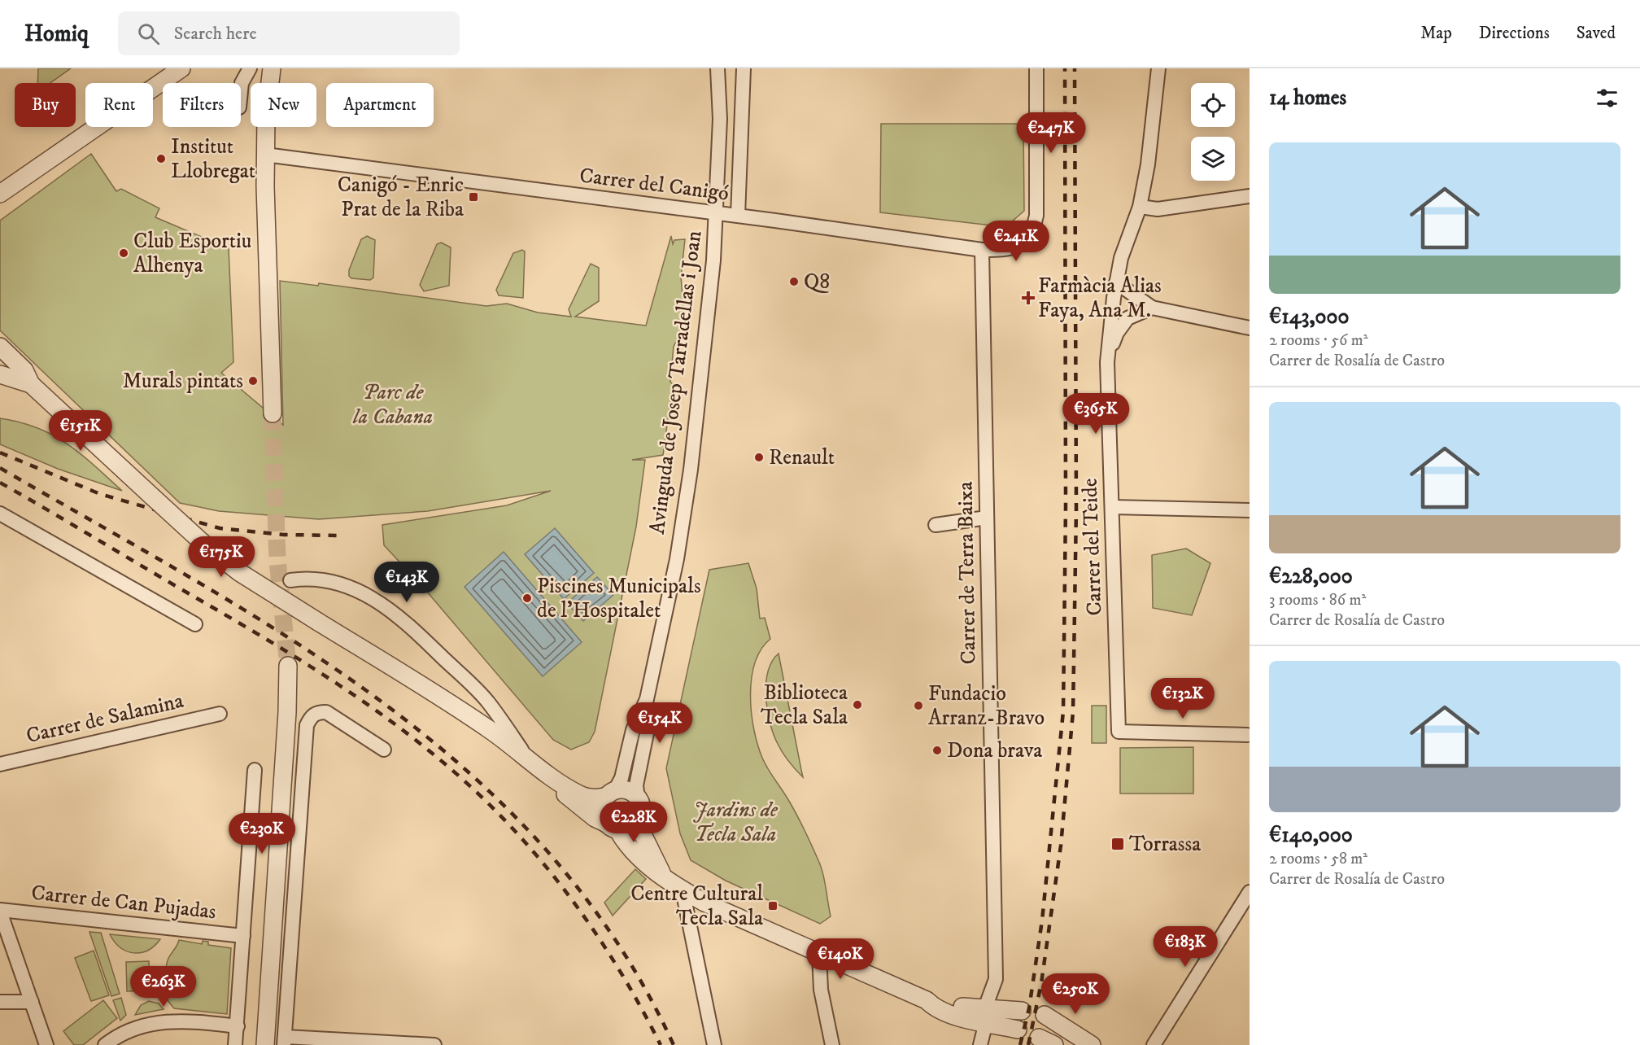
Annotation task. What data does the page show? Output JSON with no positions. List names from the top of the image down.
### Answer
{
  "streets": {
    "street": [
      "Carrer del Canigó",
      "Avinguda de Josep Tarradellas i Joan",
      "Carrer del Teide",
      "Carrer de Terra Baixa",
      "Carrer de Salamina",
      "Carrer de Can Pujadas"
    ]
  },
  "crossings": [
    ["Carrer del Canigó", "Avinguda de Josep Tarradellas i Joan"],
    ["Carrer del Canigó", "Carrer de Terra Baixa"]
  ],
  "parks": ["Parc de la Cabana", "Jardins de Tecla Sala"],
  "places": {
    "other": [
      "Institut Llobregat",
      "Club Esportiu Alhenya",
      "Q8",
      "Murals pintats",
      "Renault",
      "Piscines Municipals de l'Hospitalet",
      "Biblioteca Tecla Sala",
      "Fundacio Arranz-Bravo",
      "Dona brava"
    ],
    "transit": ["Canigó - Enric Prat de la Riba", "Torrassa", "Centre Cultural Tecla Sala"],
    "health": ["Farmàcia Alias Faya, Ana M."]
  },
  "page": {
    "header": "Homiq",
    "search": "Search here",
    "nav": ["Map", "Directions", "Saved"],
    "heading": "14 homes",
    "chip": [
      "Buy",
      "Rent",
      "Filters",
      "New",
      "Apartment"
    ],
    "price": [
      "€247K",
      "€241K",
      "€365K",
      "€151K",
      "€175K",
      "€143K",
      "€132K",
      "€154K",
      "€228K",
      "€230K",
      "€183K",
      "€140K",
      "€263K",
      "€250K"
    ],
    "list": [
      {
        "name": "€143,000",
        "note": "2 rooms · 56 m² · Carrer de Rosalía de Castro"
      },
      {
        "name": "€228,000",
        "note": "3 rooms · 86 m² · Carrer de Rosalía de Castro"
      },
      {
        "name": "€140,000",
        "note": "2 rooms · 58 m² · Carrer de Rosalía de Castro"
      }
    ]
  }
}
